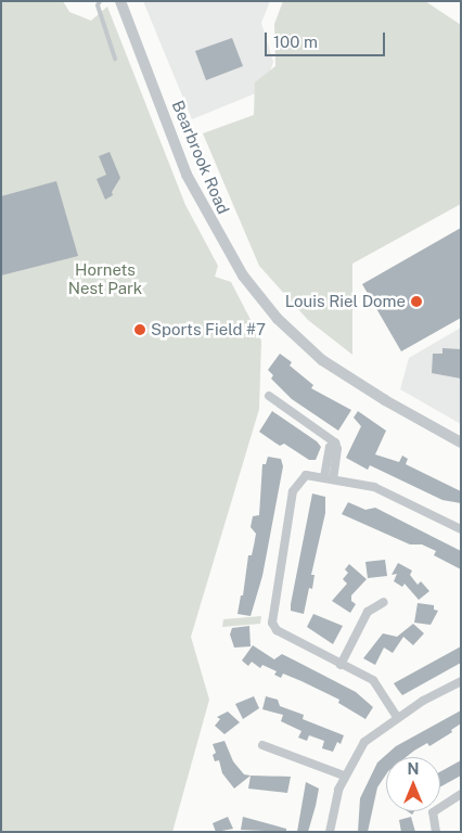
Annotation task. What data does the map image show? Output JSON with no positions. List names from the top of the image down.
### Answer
{
  "streets": {
    "street": ["Bearbrook Road"]
  },
  "parks": ["Hornets Nest Park"],
  "places": ["Louis Riel Dome", "Sports Field #7"],
  "scale_bar": "100 m",
  "north": "top"
}
